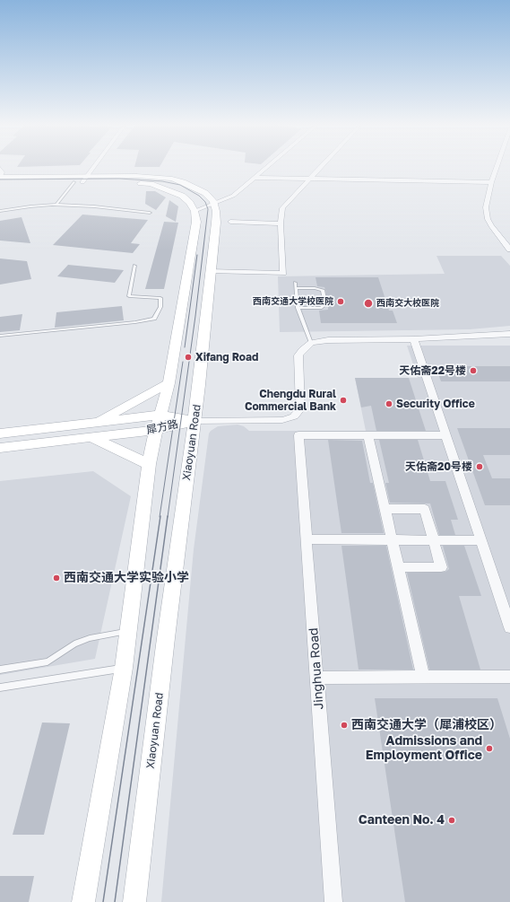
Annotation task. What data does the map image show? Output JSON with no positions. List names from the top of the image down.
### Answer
{
  "streets": {
    "street": ["犀方路", "Xiaoyuan Road", "Jinghua Road"]
  },
  "crossings": [
    ["犀方路", "Xiaoyuan Road"]
  ],
  "places": [
    "西南交通大学校医院",
    "西南交大校医院",
    "Xifang Road",
    "天佑斋22号楼",
    "Chengdu Rural Commercial Bank",
    "Security Office",
    "天佑斋20号楼",
    "西南交通大学实验小学",
    "西南交通大学（犀浦校区）",
    "Admissions and Employment Office",
    "Canteen No. 4"
  ]
}
